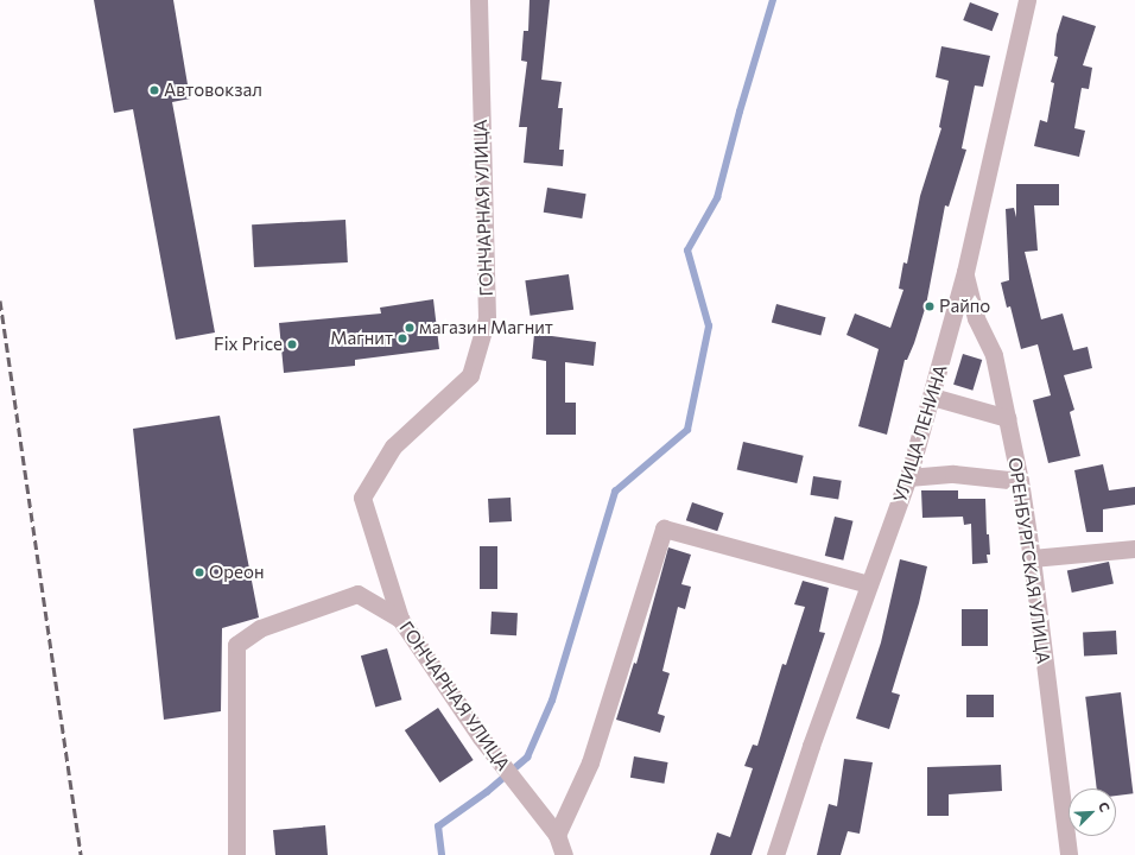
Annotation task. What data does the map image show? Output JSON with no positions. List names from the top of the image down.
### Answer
{
  "streets": {
    "street": ["ГОНЧАРНАЯ УЛИЦА", "УЛИЦА ЛЕНИНА", "ОРЕНБУРГСКАЯ УЛИЦА"]
  },
  "crossings": [
    ["УЛИЦА ЛЕНИНА", "ОРЕНБУРГСКАЯ УЛИЦА"]
  ],
  "places": [
    "Автовокзал",
    "Райпо",
    "магазин Магнит",
    "Магнит",
    "Fix Price",
    "Ореон"
  ],
  "north": "top right"
}
